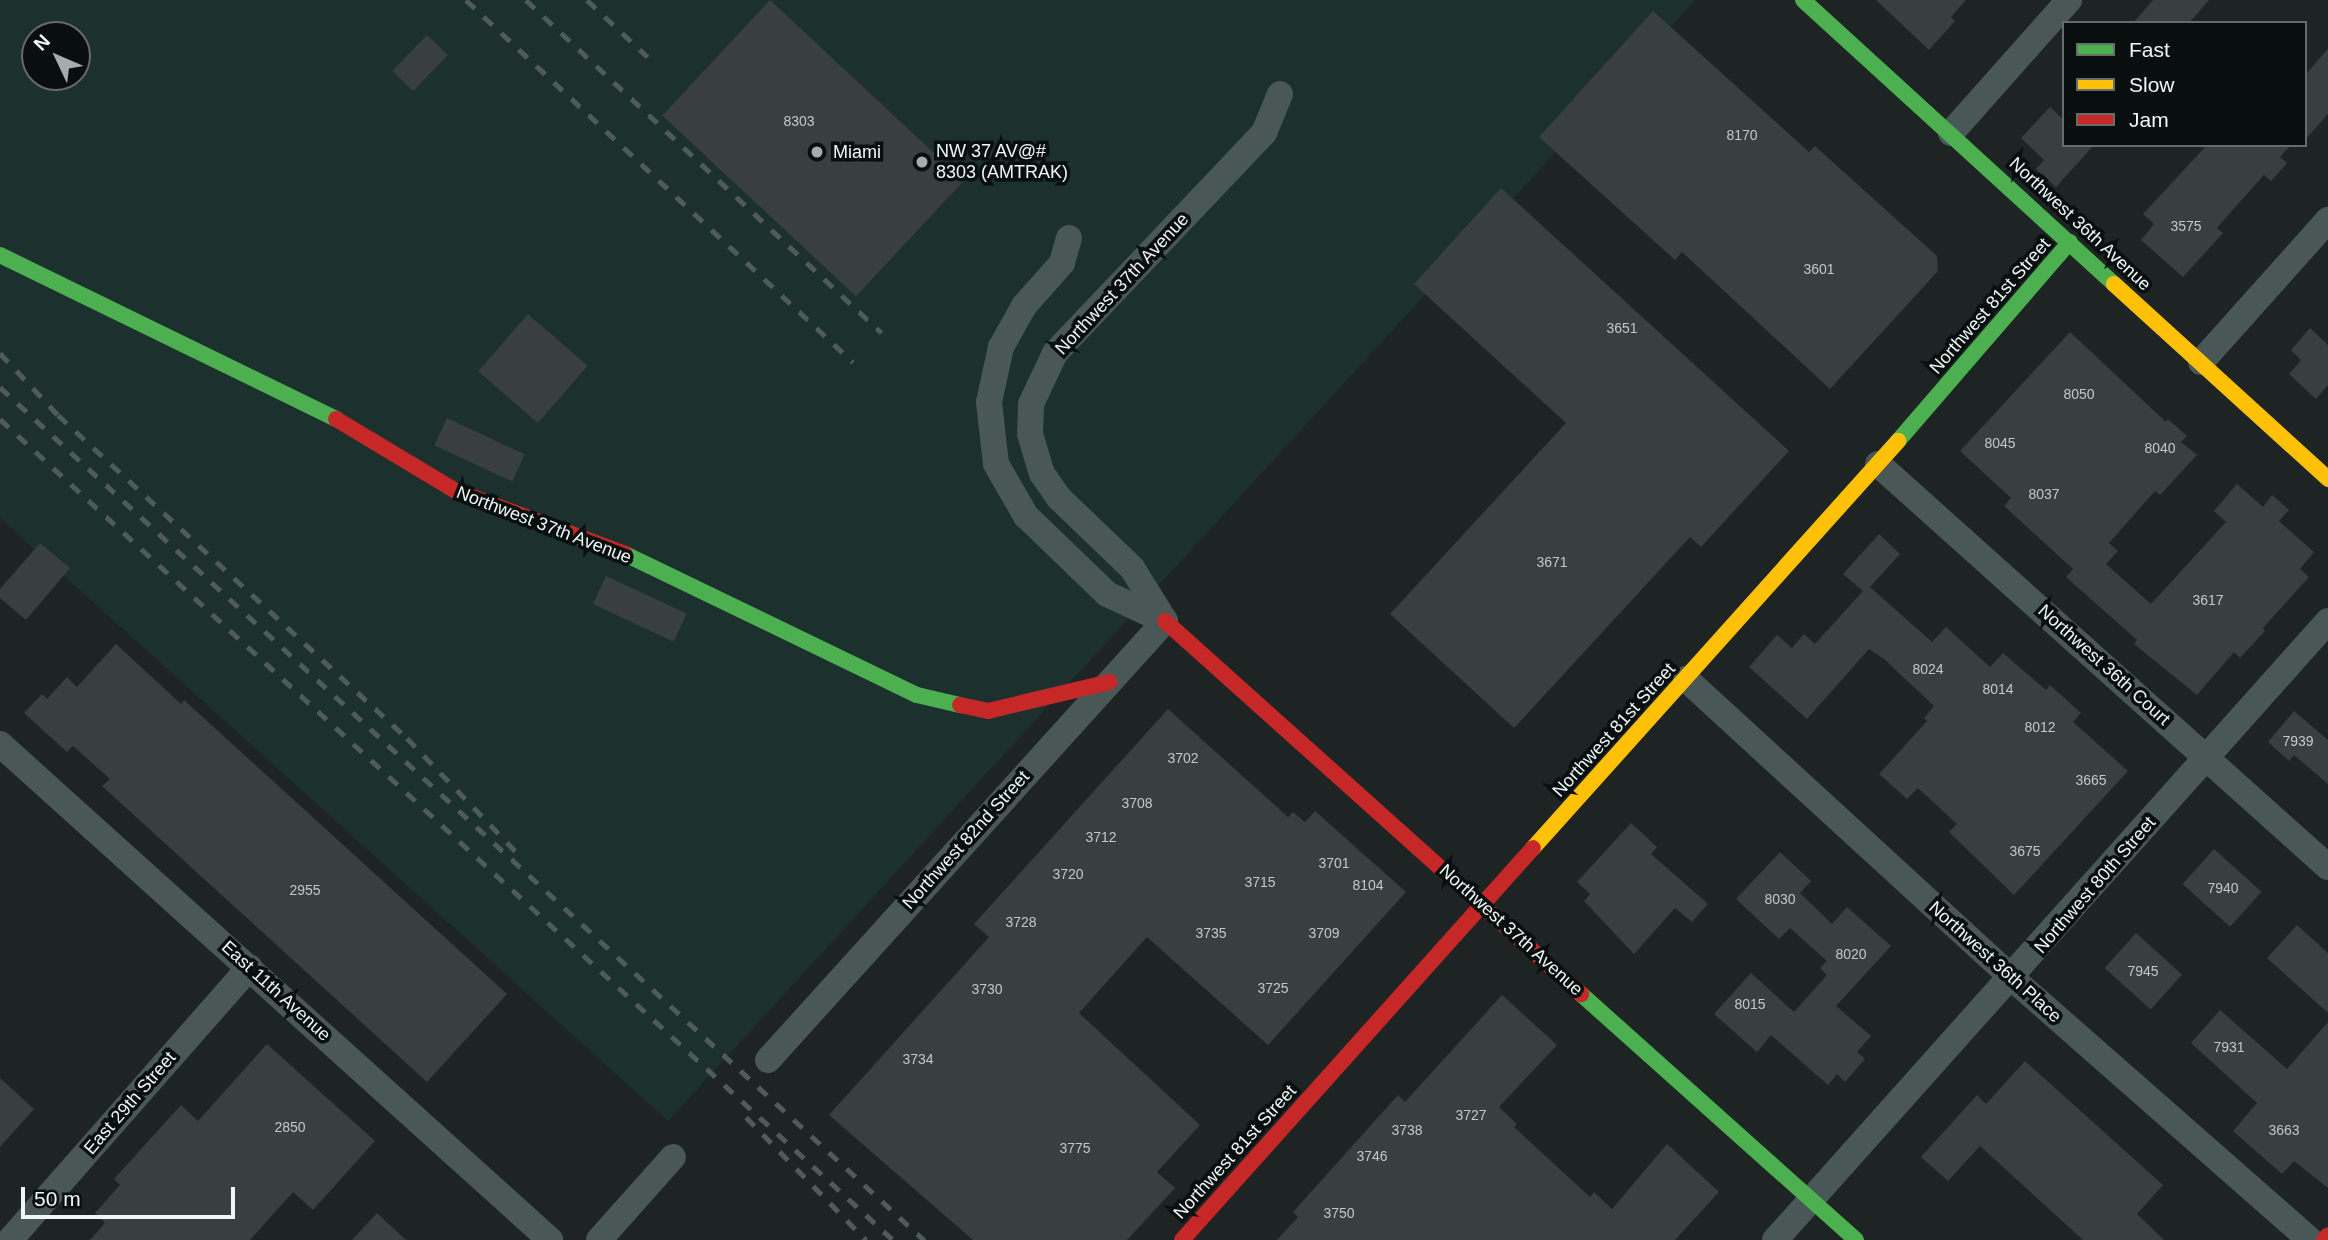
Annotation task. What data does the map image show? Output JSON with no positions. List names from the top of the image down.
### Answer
{
  "streets": {
    "street": [
      "Northwest 36th Avenue",
      "Northwest 37th Avenue",
      "Northwest 81st Street",
      "Northwest 36th Court",
      "Northwest 82nd Street",
      "Northwest 80th Street",
      "Northwest 36th Place",
      "East 11th Avenue",
      "East 29th Street"
    ]
  },
  "crossings": [
    ["Northwest 36th Avenue", "Northwest 81st Street"],
    ["Northwest 37th Avenue", "Northwest 81st Street"],
    ["Northwest 37th Avenue", "Northwest 82nd Street"],
    ["Northwest 37th Avenue", "Northwest 80th Street"],
    ["Northwest 81st Street", "Northwest 36th Court"],
    ["Northwest 81st Street", "Northwest 36th Place"],
    ["Northwest 36th Court", "Northwest 80th Street"],
    ["Northwest 80th Street", "Northwest 36th Place"],
    ["East 11th Avenue", "East 29th Street"]
  ],
  "places": ["Miami", "NW 37 AV@# 8303 (AMTRAK)"],
  "house_numbers": [
    "8303",
    "8170",
    "3575",
    "3601",
    "3651",
    "8050",
    "8045",
    "8040",
    "8037",
    "3671",
    "3617",
    "8024",
    "8014",
    "8012",
    "7939",
    "3702",
    "3665",
    "3708",
    "3712",
    "3675",
    "3701",
    "3720",
    "3715",
    "8104",
    "7940",
    "2955",
    "8030",
    "3728",
    "3735",
    "3709",
    "8020",
    "7945",
    "3725",
    "3730",
    "8015",
    "7931",
    "3734",
    "3727",
    "2850",
    "3738",
    "3663",
    "3775",
    "3746",
    "3750"
  ],
  "legend": ["Fast", "Slow", "Jam"],
  "scale_bar": "50 m",
  "north": "top left"
}
